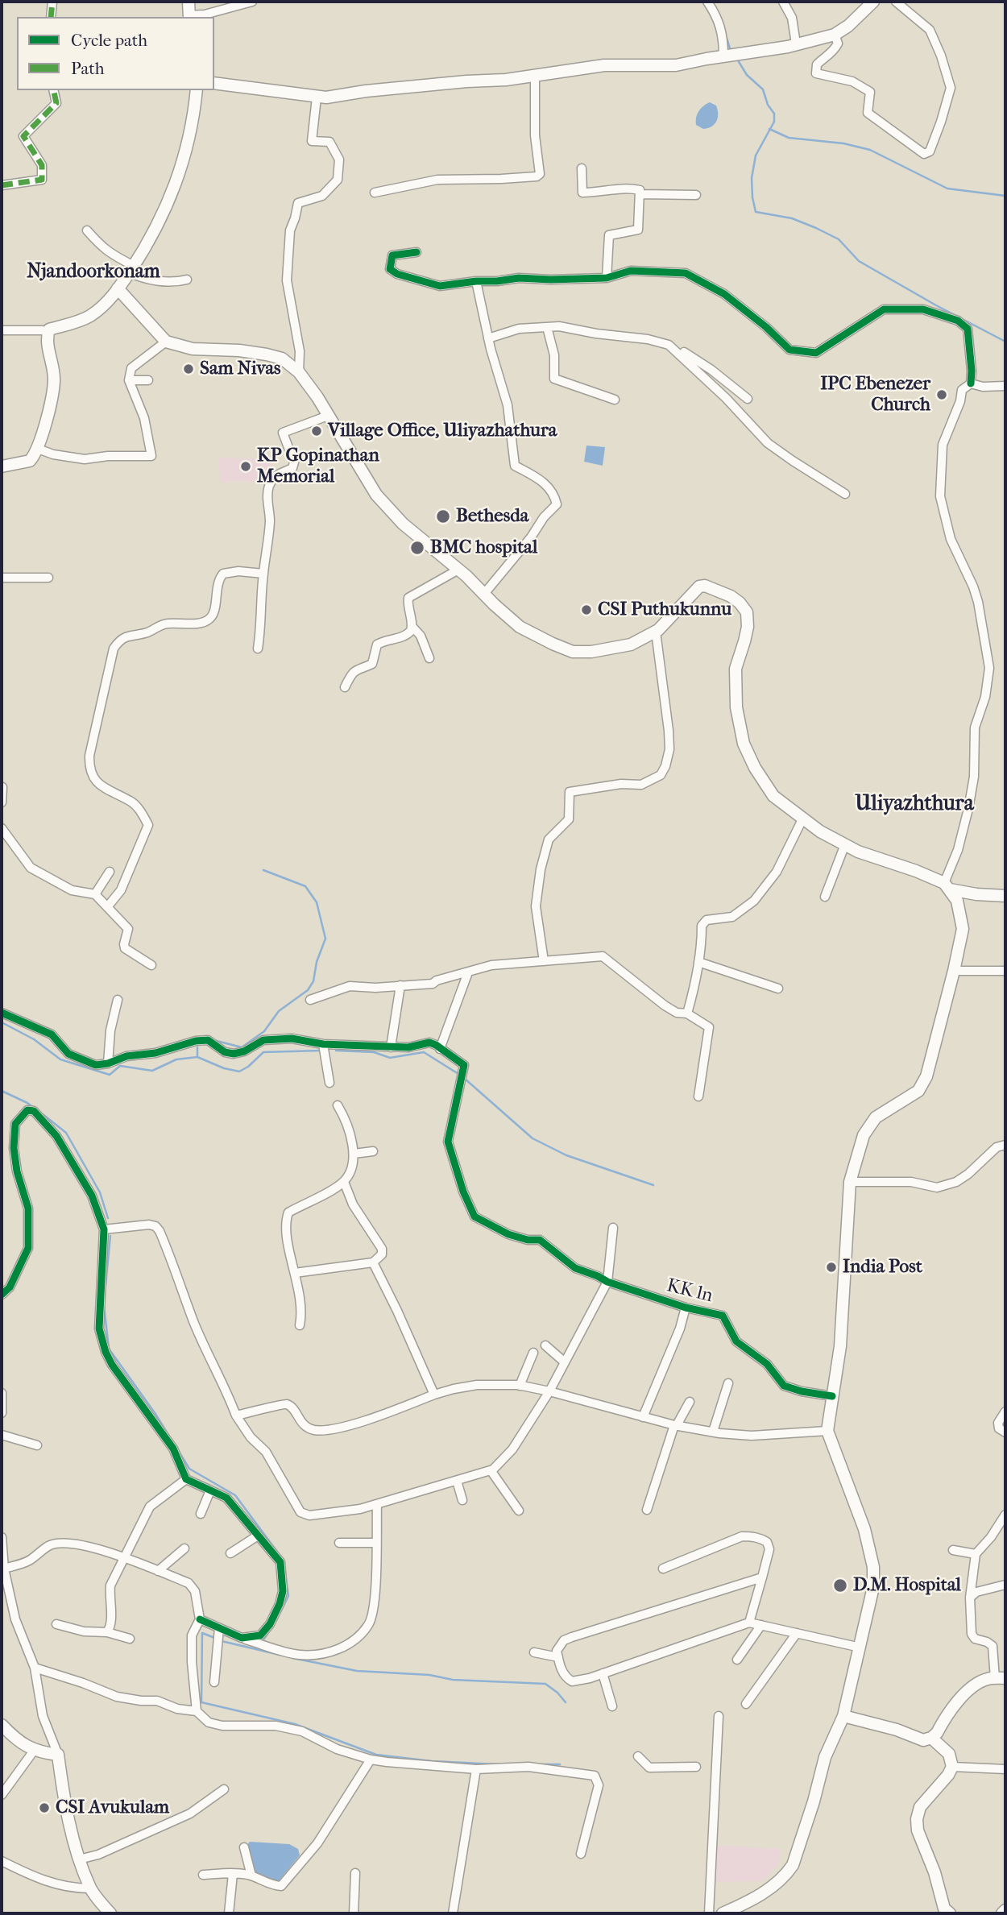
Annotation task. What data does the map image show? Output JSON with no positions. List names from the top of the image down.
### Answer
{
  "streets": {
    "street": ["KK ln"]
  },
  "districts": ["Njandoorkonam", "Uliyazhthura"],
  "places": [
    "Sam Nivas",
    "IPC Ebenezer Church",
    "Village Office, Uliyazhathura",
    "KP Gopinathan Memorial",
    "Bethesda",
    "BMC hospital",
    "CSI Puthukunnu",
    "India Post",
    "D.M. Hospital",
    "CSI Avukulam"
  ],
  "legend": ["Cycle path", "Path"]
}
